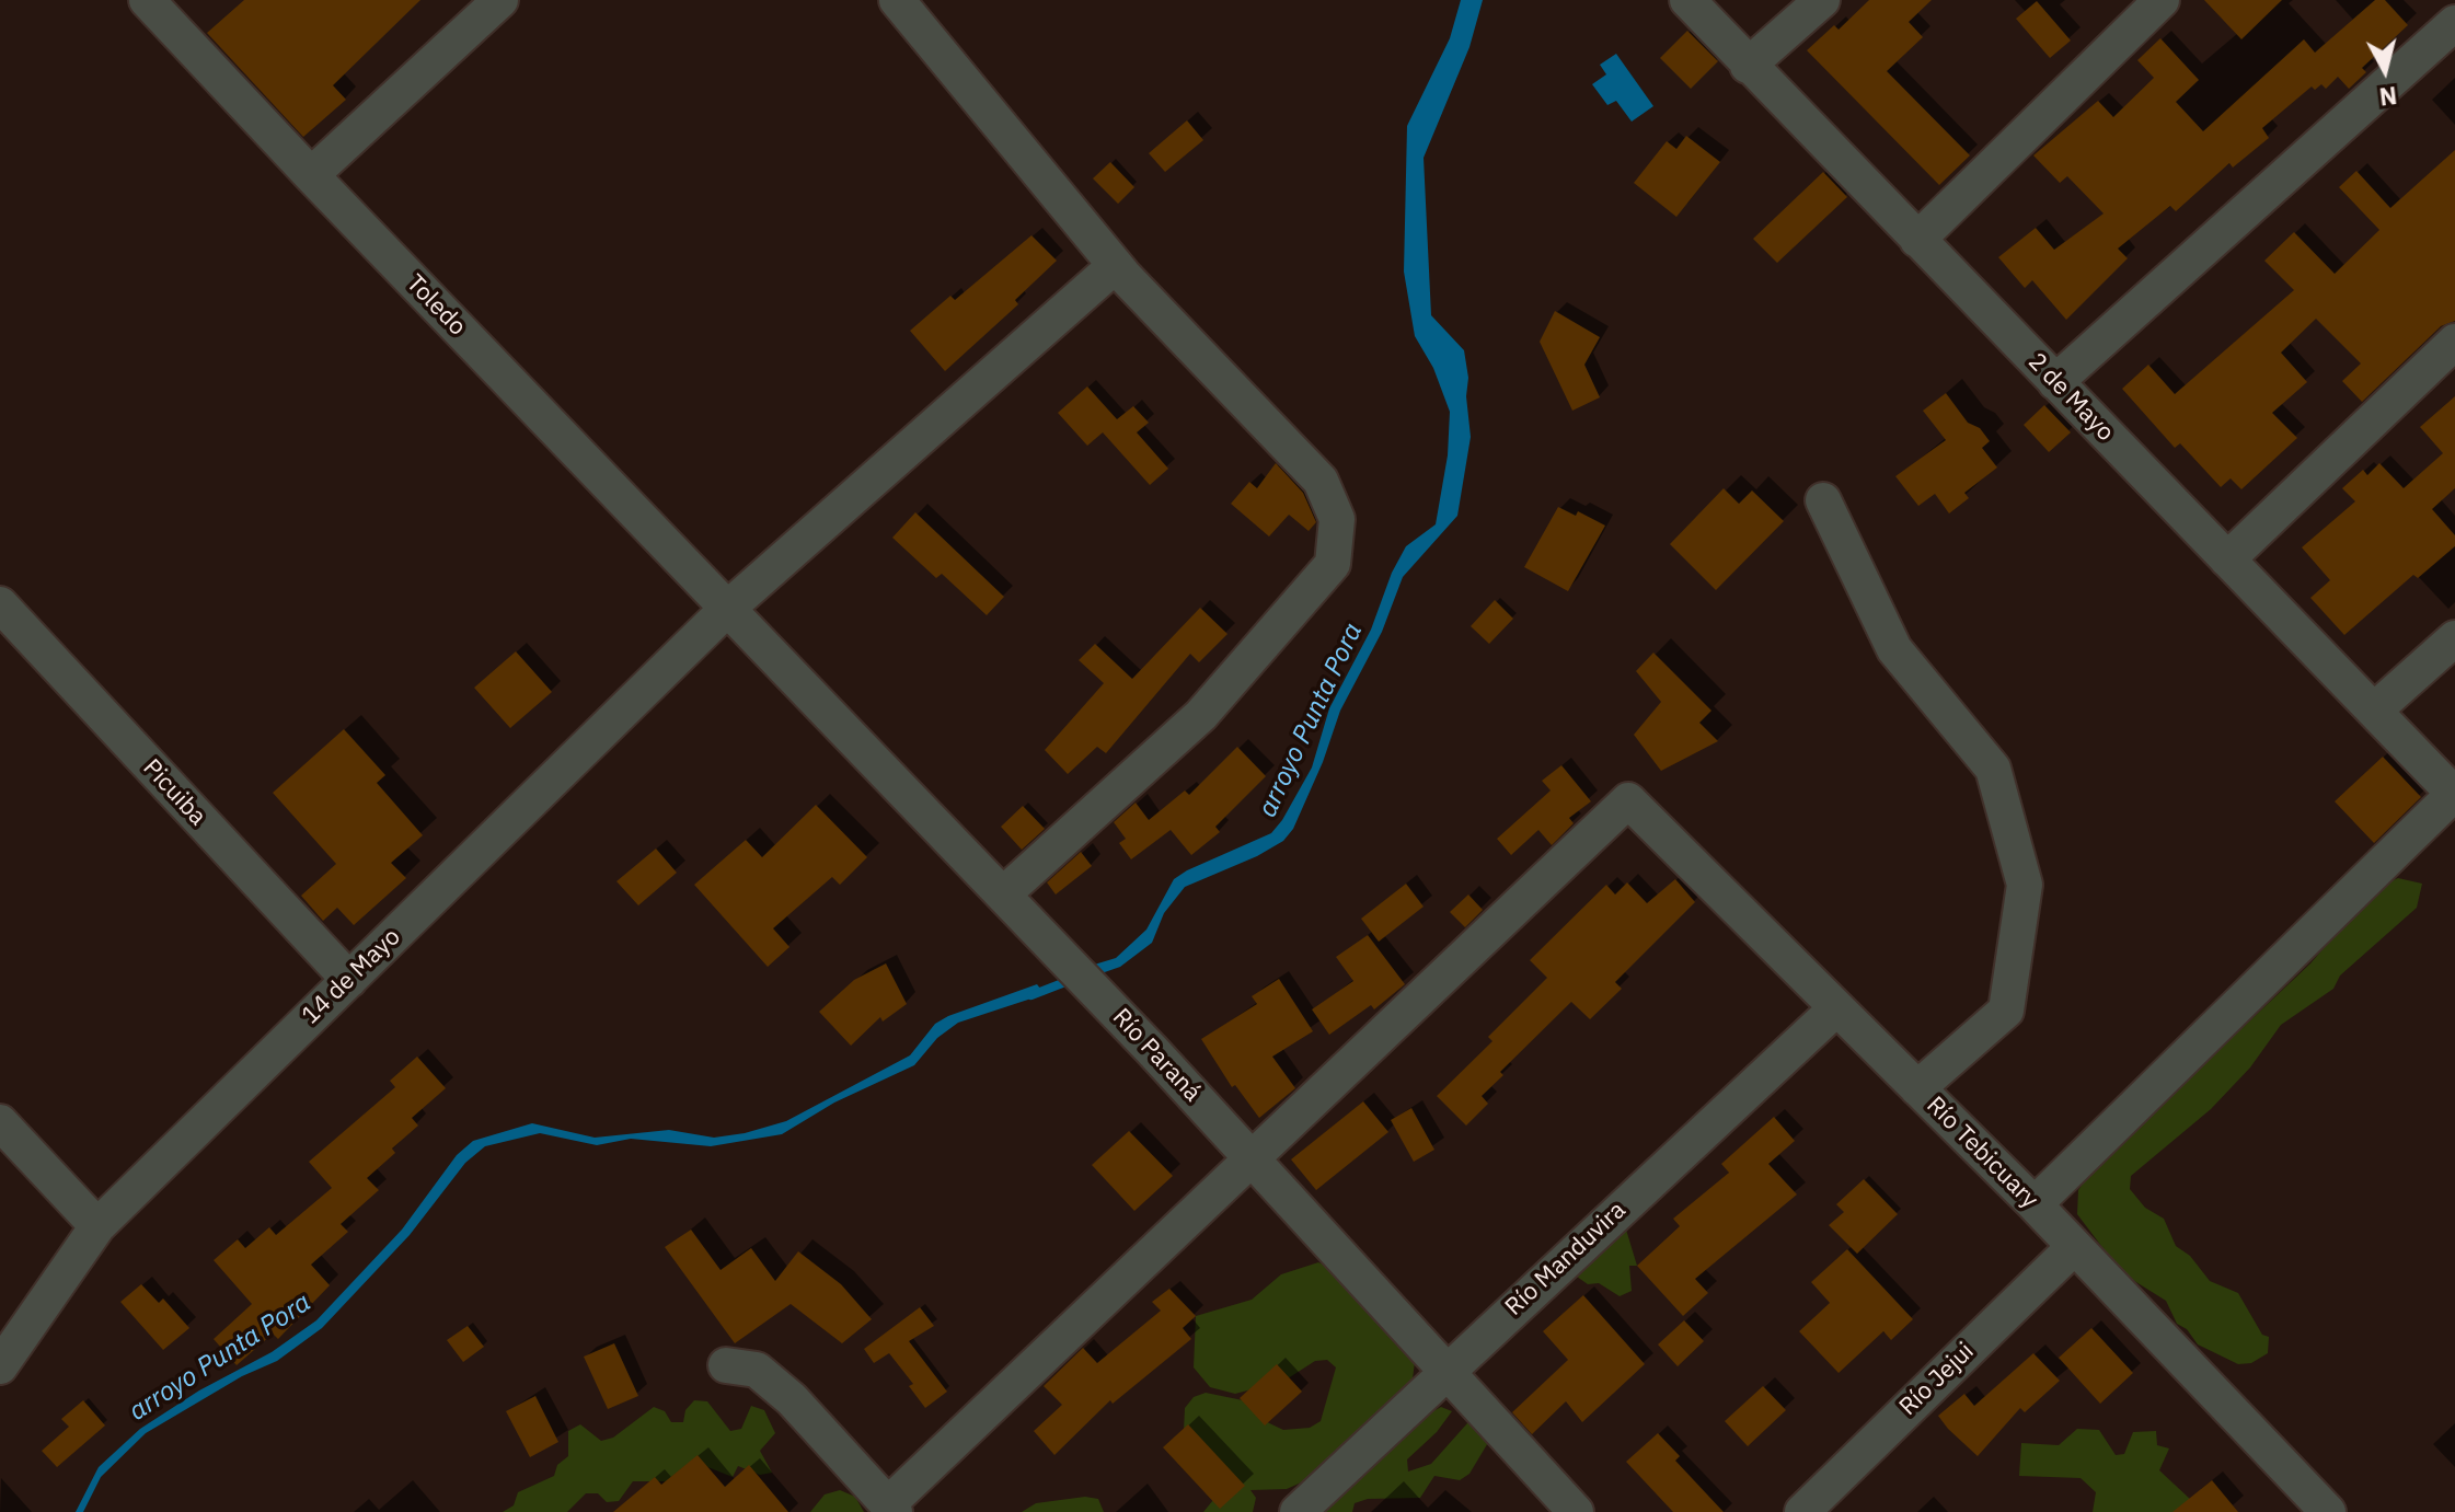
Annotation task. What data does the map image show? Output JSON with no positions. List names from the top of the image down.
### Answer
{
  "streets": {
    "street": [
      "Toledo",
      "2 de Mayo",
      "Picuiba",
      "14 de Mayo",
      "Río Paraná",
      "Río Tebicuary",
      "Río Manduvira",
      "Río Jejui"
    ]
  },
  "crossings": [
    ["Toledo", "14 de Mayo"],
    ["Toledo", "Río Paraná"],
    ["Picuiba", "14 de Mayo"],
    ["14 de Mayo", "Río Paraná"],
    ["Río Paraná", "Río Tebicuary"],
    ["Río Paraná", "Río Manduvira"],
    ["Río Tebicuary", "Río Manduvira"],
    ["Río Tebicuary", "Río Jejui"]
  ],
  "water": ["arroyo Punta Pora"],
  "north": "bottom"
}
